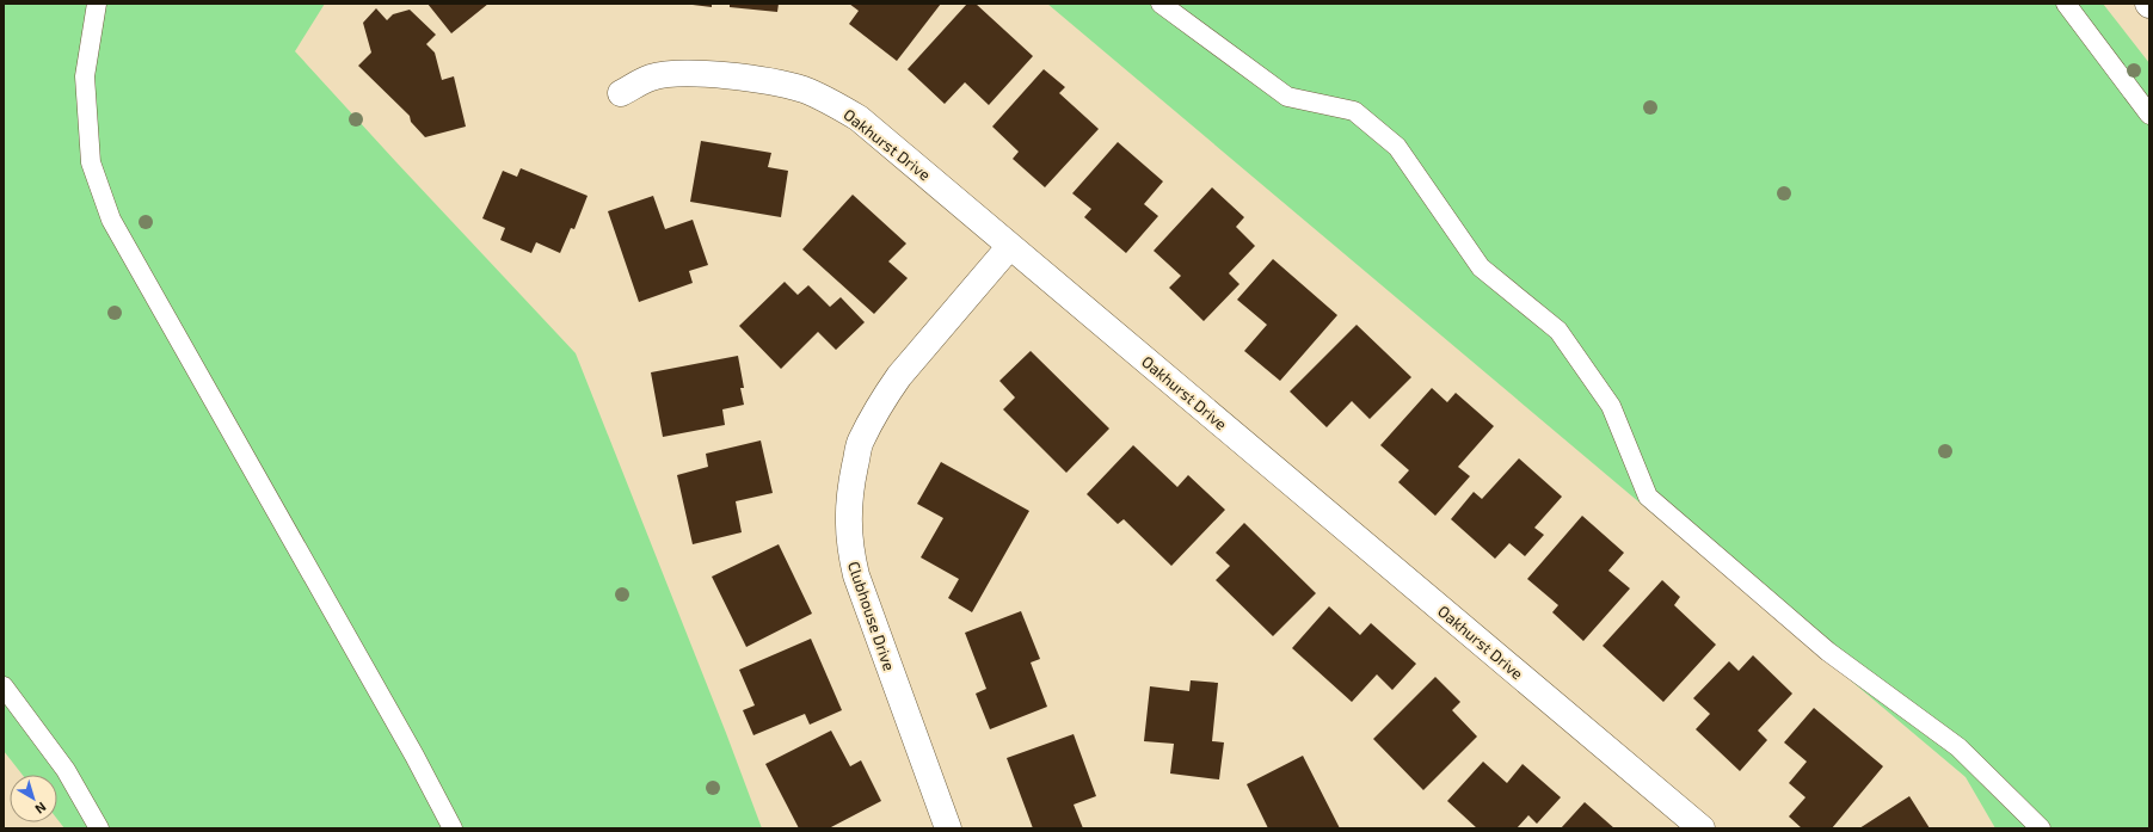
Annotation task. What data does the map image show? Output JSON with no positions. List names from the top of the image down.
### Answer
{
  "streets": {
    "street": ["Oakhurst Drive", "Clubhouse Drive"]
  },
  "crossings": [
    ["Oakhurst Drive", "Clubhouse Drive"]
  ],
  "north": "bottom right"
}
